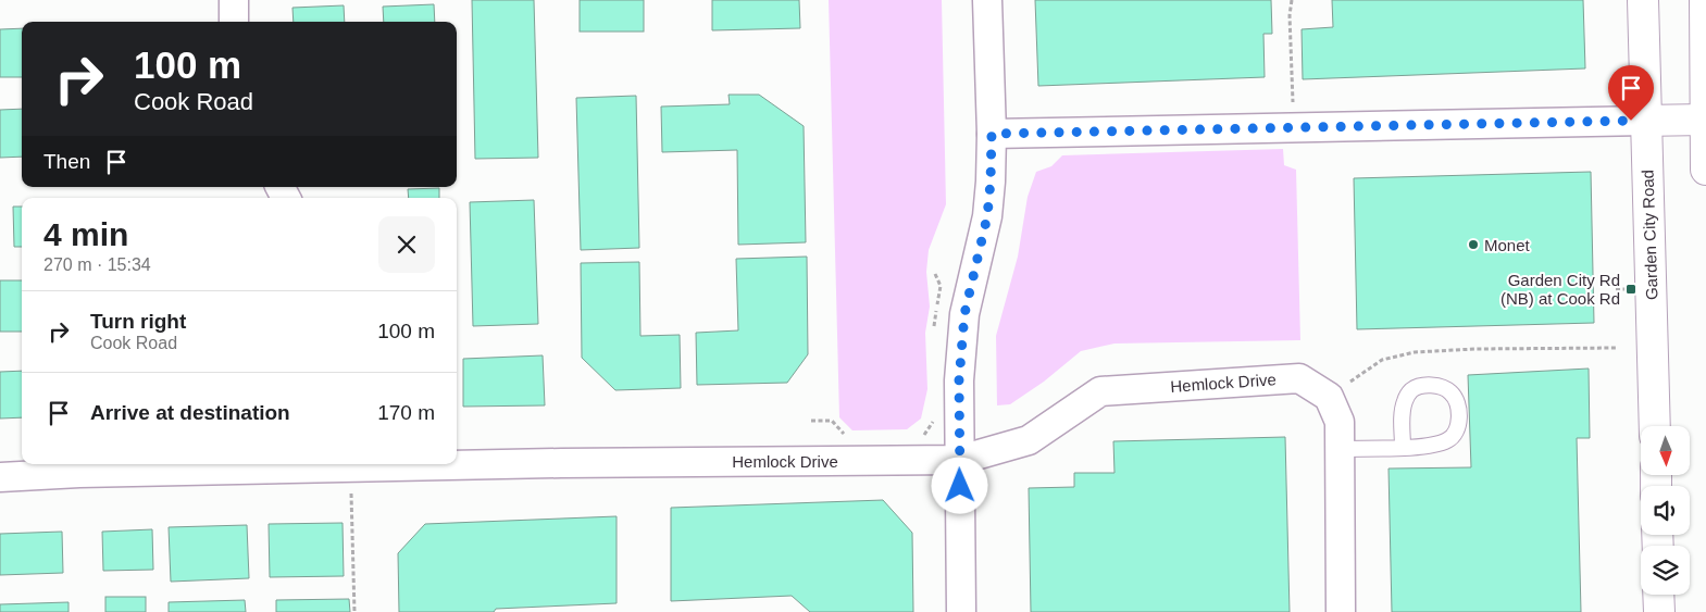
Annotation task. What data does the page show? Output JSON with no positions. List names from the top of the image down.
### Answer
{
  "streets": {
    "main road": ["Garden City Road"],
    "street": ["Hemlock Drive"]
  },
  "places": {
    "other": ["Monet"],
    "transit": ["Garden City Rd (NB) at Cook Rd"]
  },
  "north": "bottom",
  "page": {
    "turn": ["100 m", "Cook Road"],
    "then": "Then",
    "heading": ["4 min", "270 m · 15:34"],
    "list": [
      {
        "name": "Turn right",
        "note": "Cook Road",
        "value": "100 m"
      },
      {
        "name": "Arrive at destination",
        "value": "170 m"
      }
    ]
  }
}
